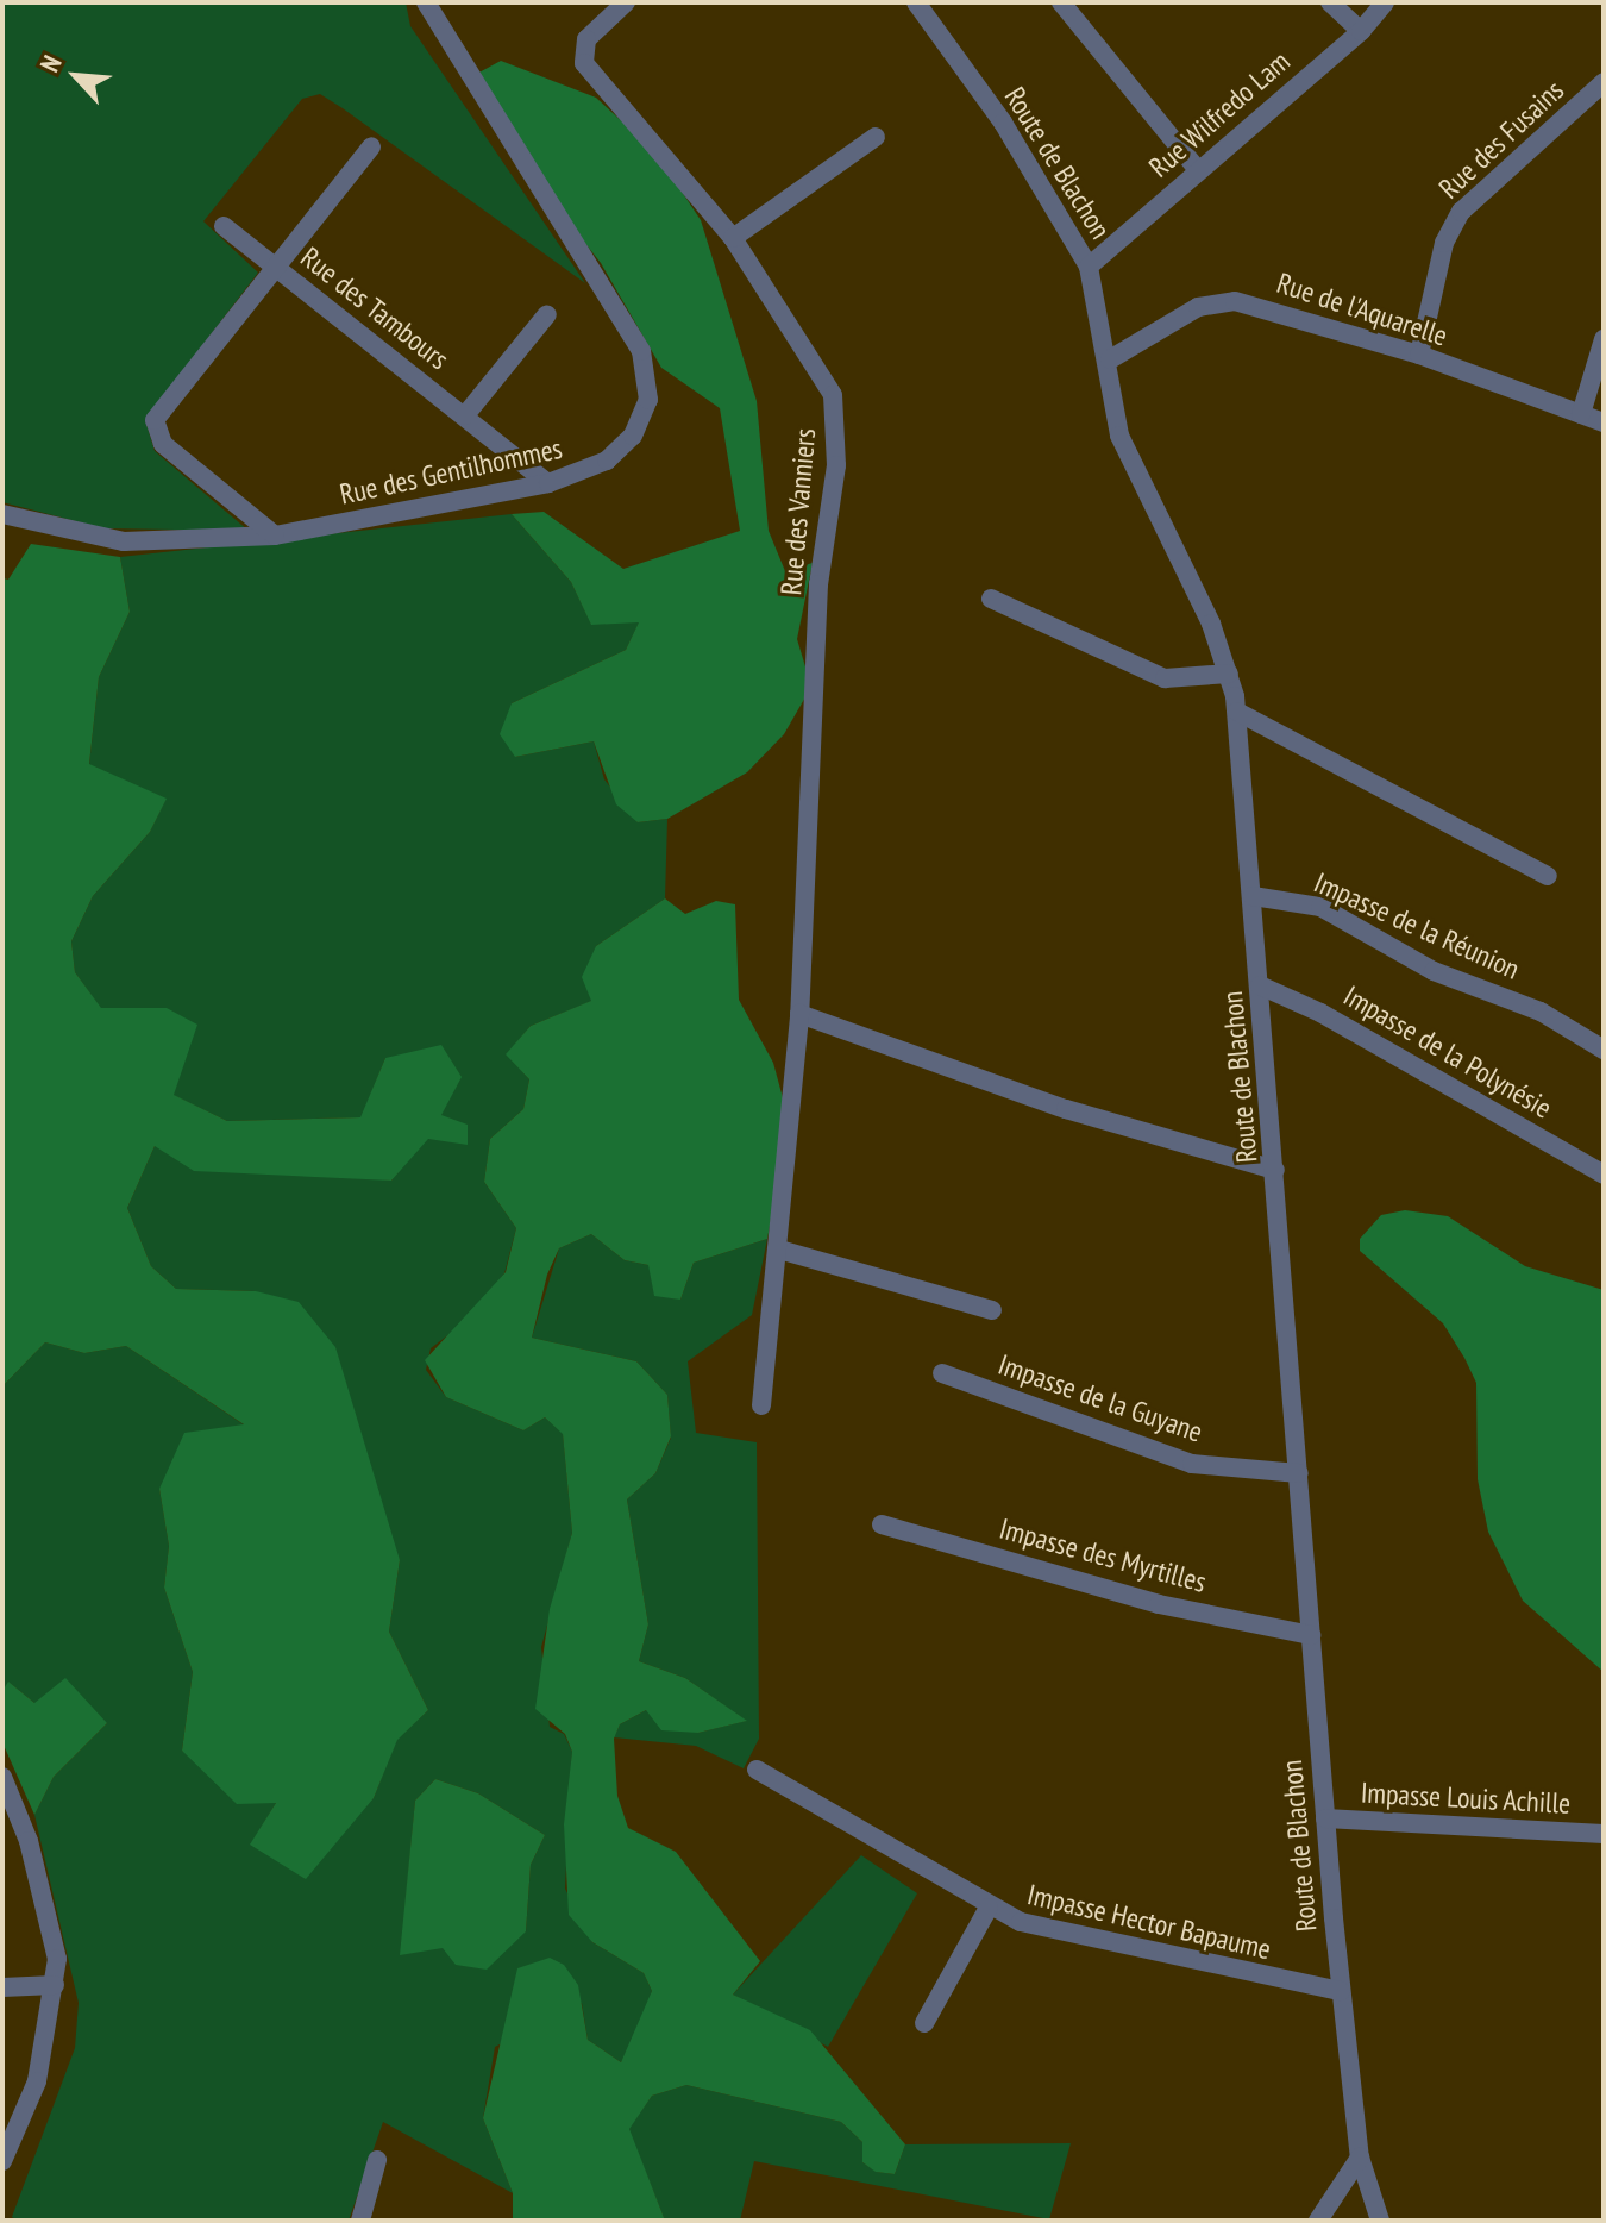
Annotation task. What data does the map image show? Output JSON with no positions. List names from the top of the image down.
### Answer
{
  "streets": {
    "street": [
      "Rue Wilfredo Lam",
      "Rue des Fusains",
      "Route de Blachon",
      "Rue des Tambours",
      "Rue de l'Aquarelle",
      "Rue des Gentilhommes",
      "Rue des Vanniers",
      "Impasse de la Réunion",
      "Impasse de la Polynésie",
      "Impasse de la Guyane",
      "Impasse des Myrtilles",
      "Impasse Louis Achille",
      "Impasse Hector Bapaume"
    ]
  },
  "crossings": [
    ["Rue Wilfredo Lam", "Route de Blachon"],
    ["Rue des Fusains", "Rue de l'Aquarelle"],
    ["Route de Blachon", "Rue de l'Aquarelle"],
    ["Route de Blachon", "Impasse de la Réunion"],
    ["Route de Blachon", "Impasse de la Polynésie"],
    ["Route de Blachon", "Impasse de la Guyane"],
    ["Route de Blachon", "Impasse des Myrtilles"],
    ["Route de Blachon", "Impasse Louis Achille"],
    ["Route de Blachon", "Impasse Hector Bapaume"],
    ["Rue des Tambours", "Rue des Gentilhommes"]
  ],
  "north": "top left"
}
